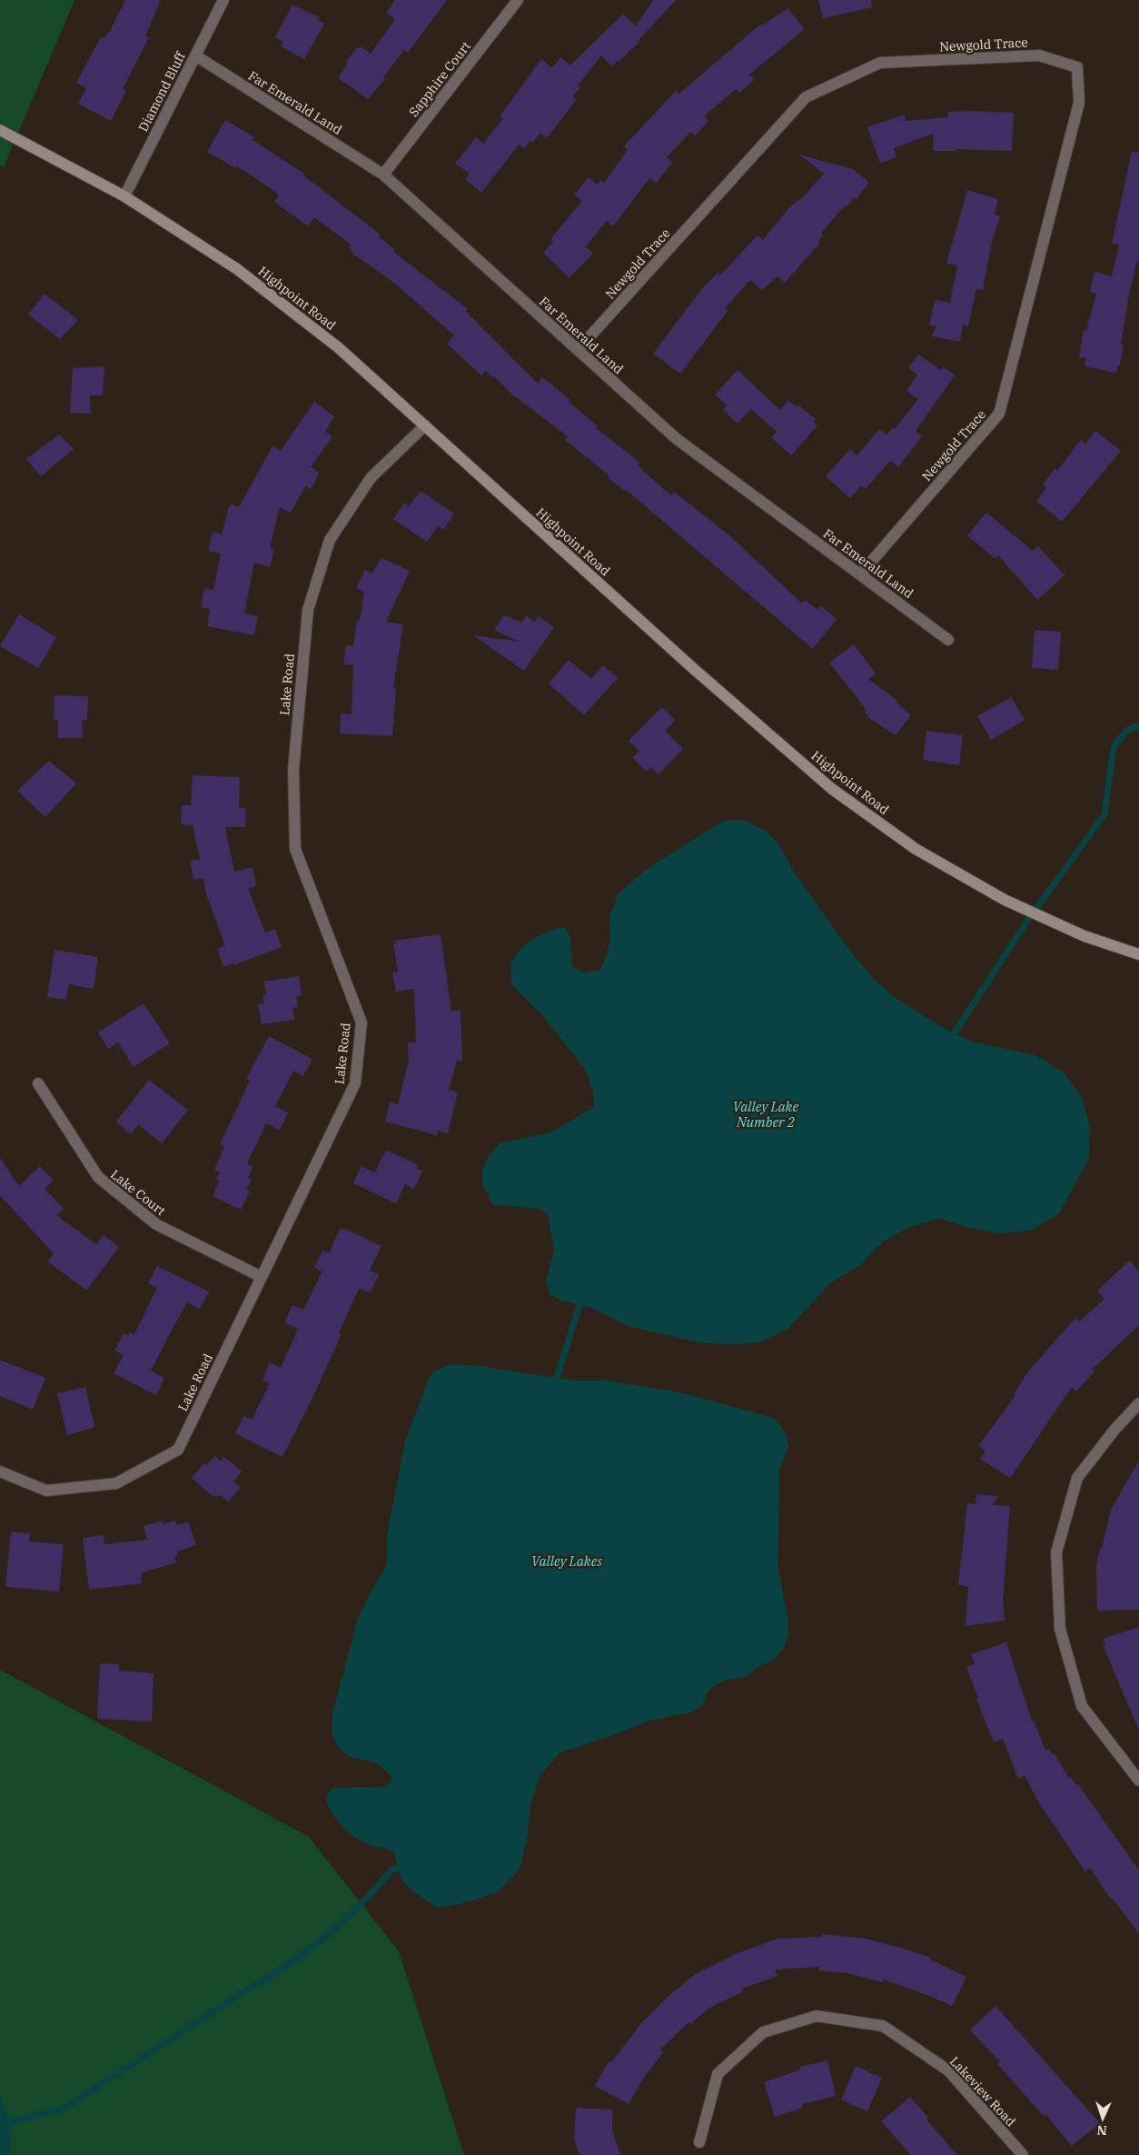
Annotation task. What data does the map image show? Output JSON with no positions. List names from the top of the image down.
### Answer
{
  "streets": {
    "street": [
      "Newgold Trace",
      "Sapphire Court",
      "Diamond Bluff",
      "Far Emerald Land",
      "Highpoint Road",
      "Lake Road",
      "Lake Court",
      "Lakeview Road"
    ]
  },
  "crossings": [
    ["Newgold Trace", "Far Emerald Land"],
    ["Sapphire Court", "Far Emerald Land"],
    ["Diamond Bluff", "Far Emerald Land"],
    ["Diamond Bluff", "Highpoint Road"],
    ["Highpoint Road", "Lake Road"],
    ["Lake Road", "Lake Court"]
  ],
  "water": ["Valley Lake Number 2", "Valley Lakes"],
  "north": "bottom"
}
